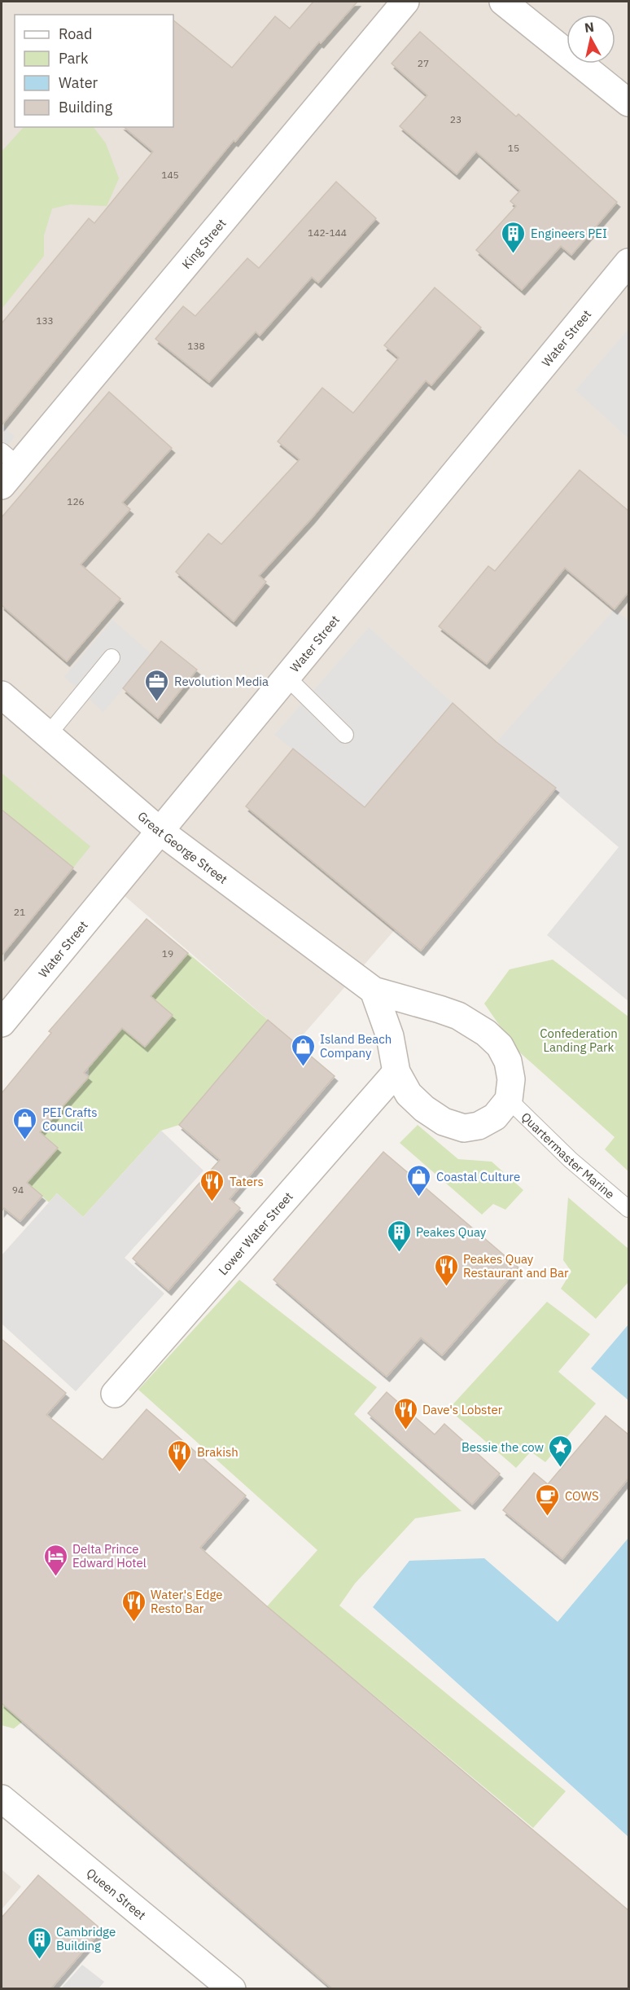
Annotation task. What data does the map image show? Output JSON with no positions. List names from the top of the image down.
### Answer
{
  "streets": {
    "street": [
      "King Street",
      "Water Street",
      "Great George Street",
      "Lower Water Street",
      "Queen Street"
    ],
    "lane": ["Quartermaster Marine"]
  },
  "crossings": [
    ["Water Street", "Great George Street"],
    ["Great George Street", "Quartermaster Marine"]
  ],
  "parks": ["Confederation Landing Park"],
  "places": {
    "building": ["Engineers PEI", "Peakes Quay", "Cambridge Building"],
    "office": ["Revolution Media"],
    "shop": ["Island Beach Company", "PEI Crafts Council", "Coastal Culture"],
    "restaurant": [
      "Taters",
      "Peakes Quay Restaurant and Bar",
      "Dave's Lobster",
      "Brakish",
      "Water's Edge Resto Bar"
    ],
    "place": ["Bessie the cow"],
    "cafe": ["COWS"],
    "hotel": ["Delta Prince Edward Hotel"]
  },
  "house_numbers": [
    "27",
    "23",
    "15",
    "145",
    "142-144",
    "133",
    "138",
    "126",
    "21",
    "19",
    "94"
  ],
  "legend": [
    "Road",
    "Park",
    "Water",
    "Building"
  ],
  "north": "top"
}
